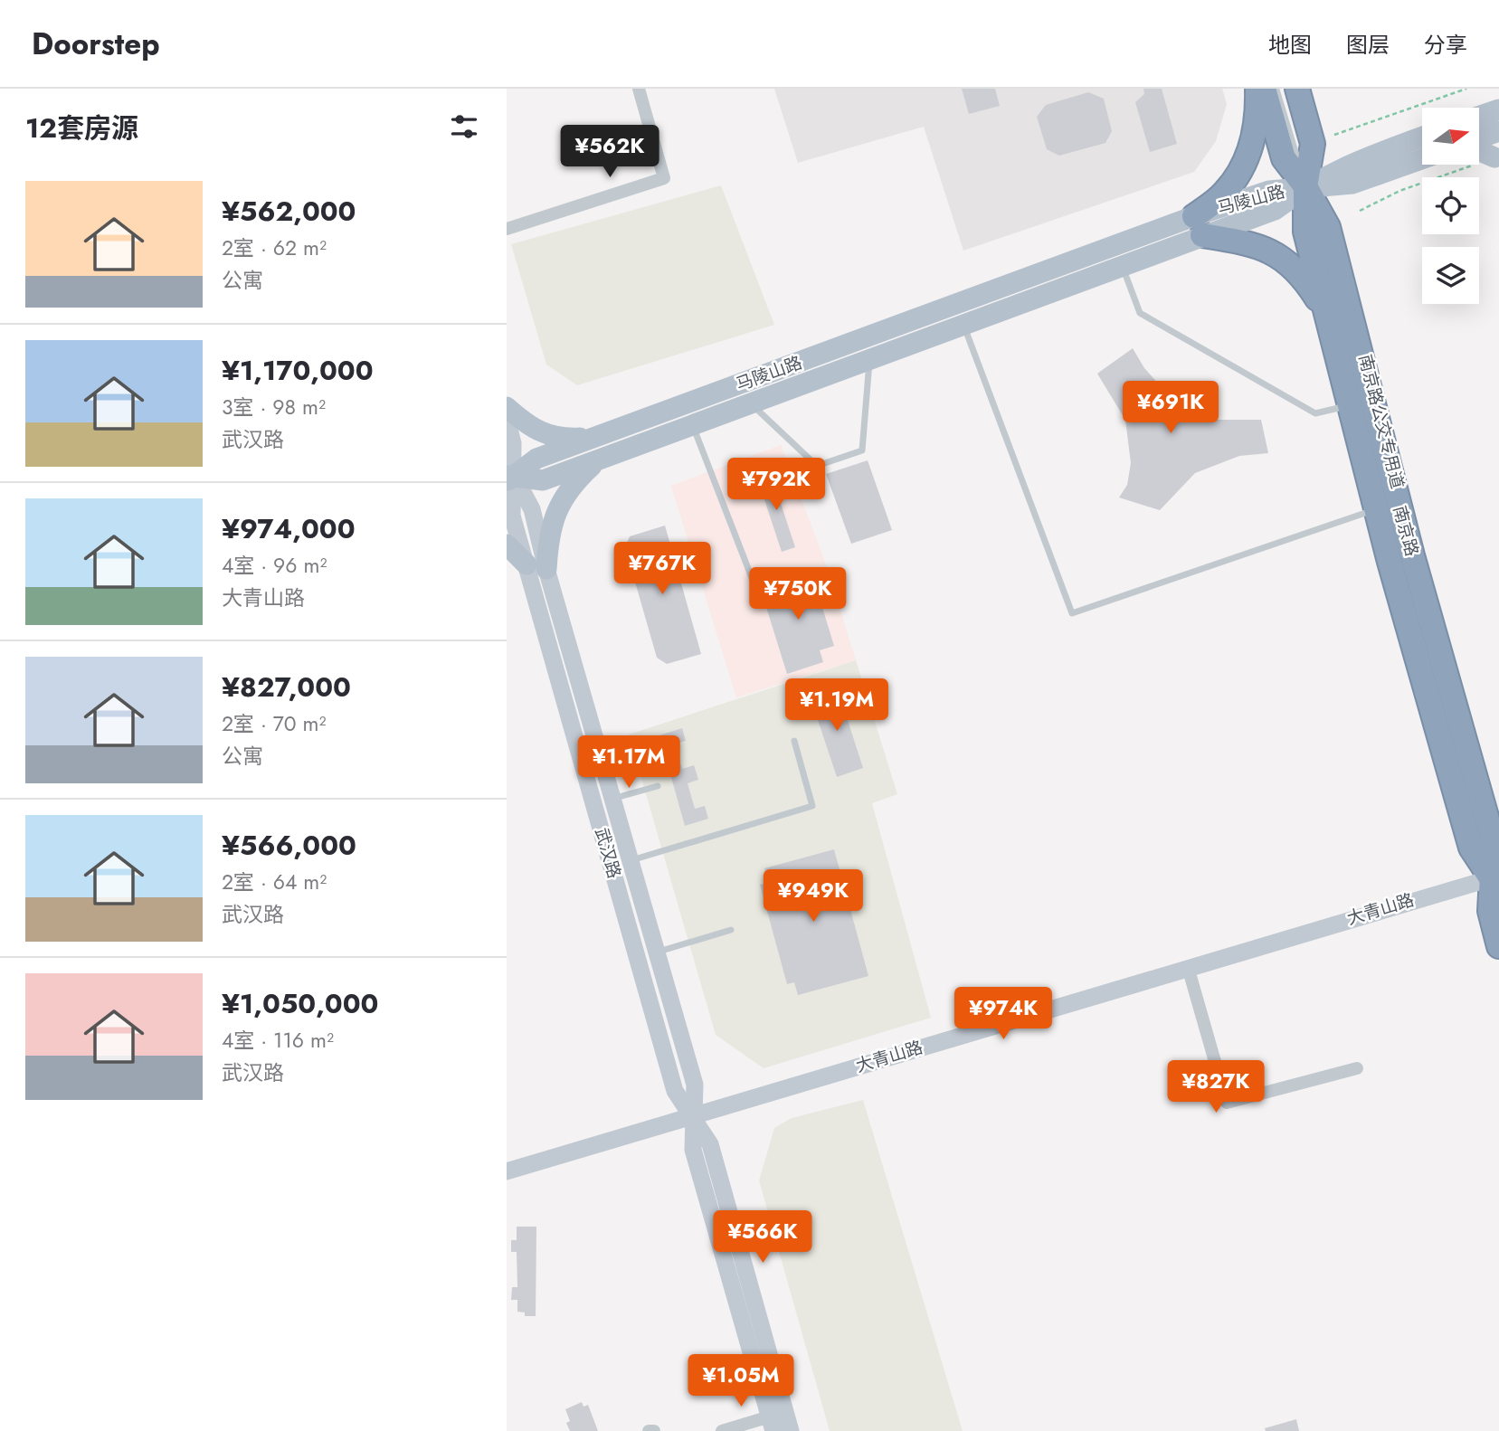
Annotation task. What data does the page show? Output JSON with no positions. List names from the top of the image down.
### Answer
{
  "streets": {
    "highway": ["南京路"],
    "main road": ["马陵山路", "武汉路", "大青山路"]
  },
  "crossings": [
    ["马陵山路", "南京路"],
    ["马陵山路", "武汉路"],
    ["南京路", "大青山路"],
    ["武汉路", "大青山路"]
  ],
  "north": "right",
  "page": {
    "header": "Doorstep",
    "nav": ["地图", "图层", "分享"],
    "heading": "12套房源",
    "price": [
      "¥562K",
      "¥691K",
      "¥792K",
      "¥767K",
      "¥750K",
      "¥1.19M",
      "¥1.17M",
      "¥949K",
      "¥974K",
      "¥827K",
      "¥566K",
      "¥1.05M"
    ],
    "list": [
      {
        "name": "¥562,000",
        "note": "2室 · 62 m² · 公寓"
      },
      {
        "name": "¥1,170,000",
        "note": "3室 · 98 m² · 武汉路"
      },
      {
        "name": "¥974,000",
        "note": "4室 · 96 m² · 大青山路"
      },
      {
        "name": "¥827,000",
        "note": "2室 · 70 m² · 公寓"
      },
      {
        "name": "¥566,000",
        "note": "2室 · 64 m² · 武汉路"
      },
      {
        "name": "¥1,050,000",
        "note": "4室 · 116 m² · 武汉路"
      }
    ]
  }
}
